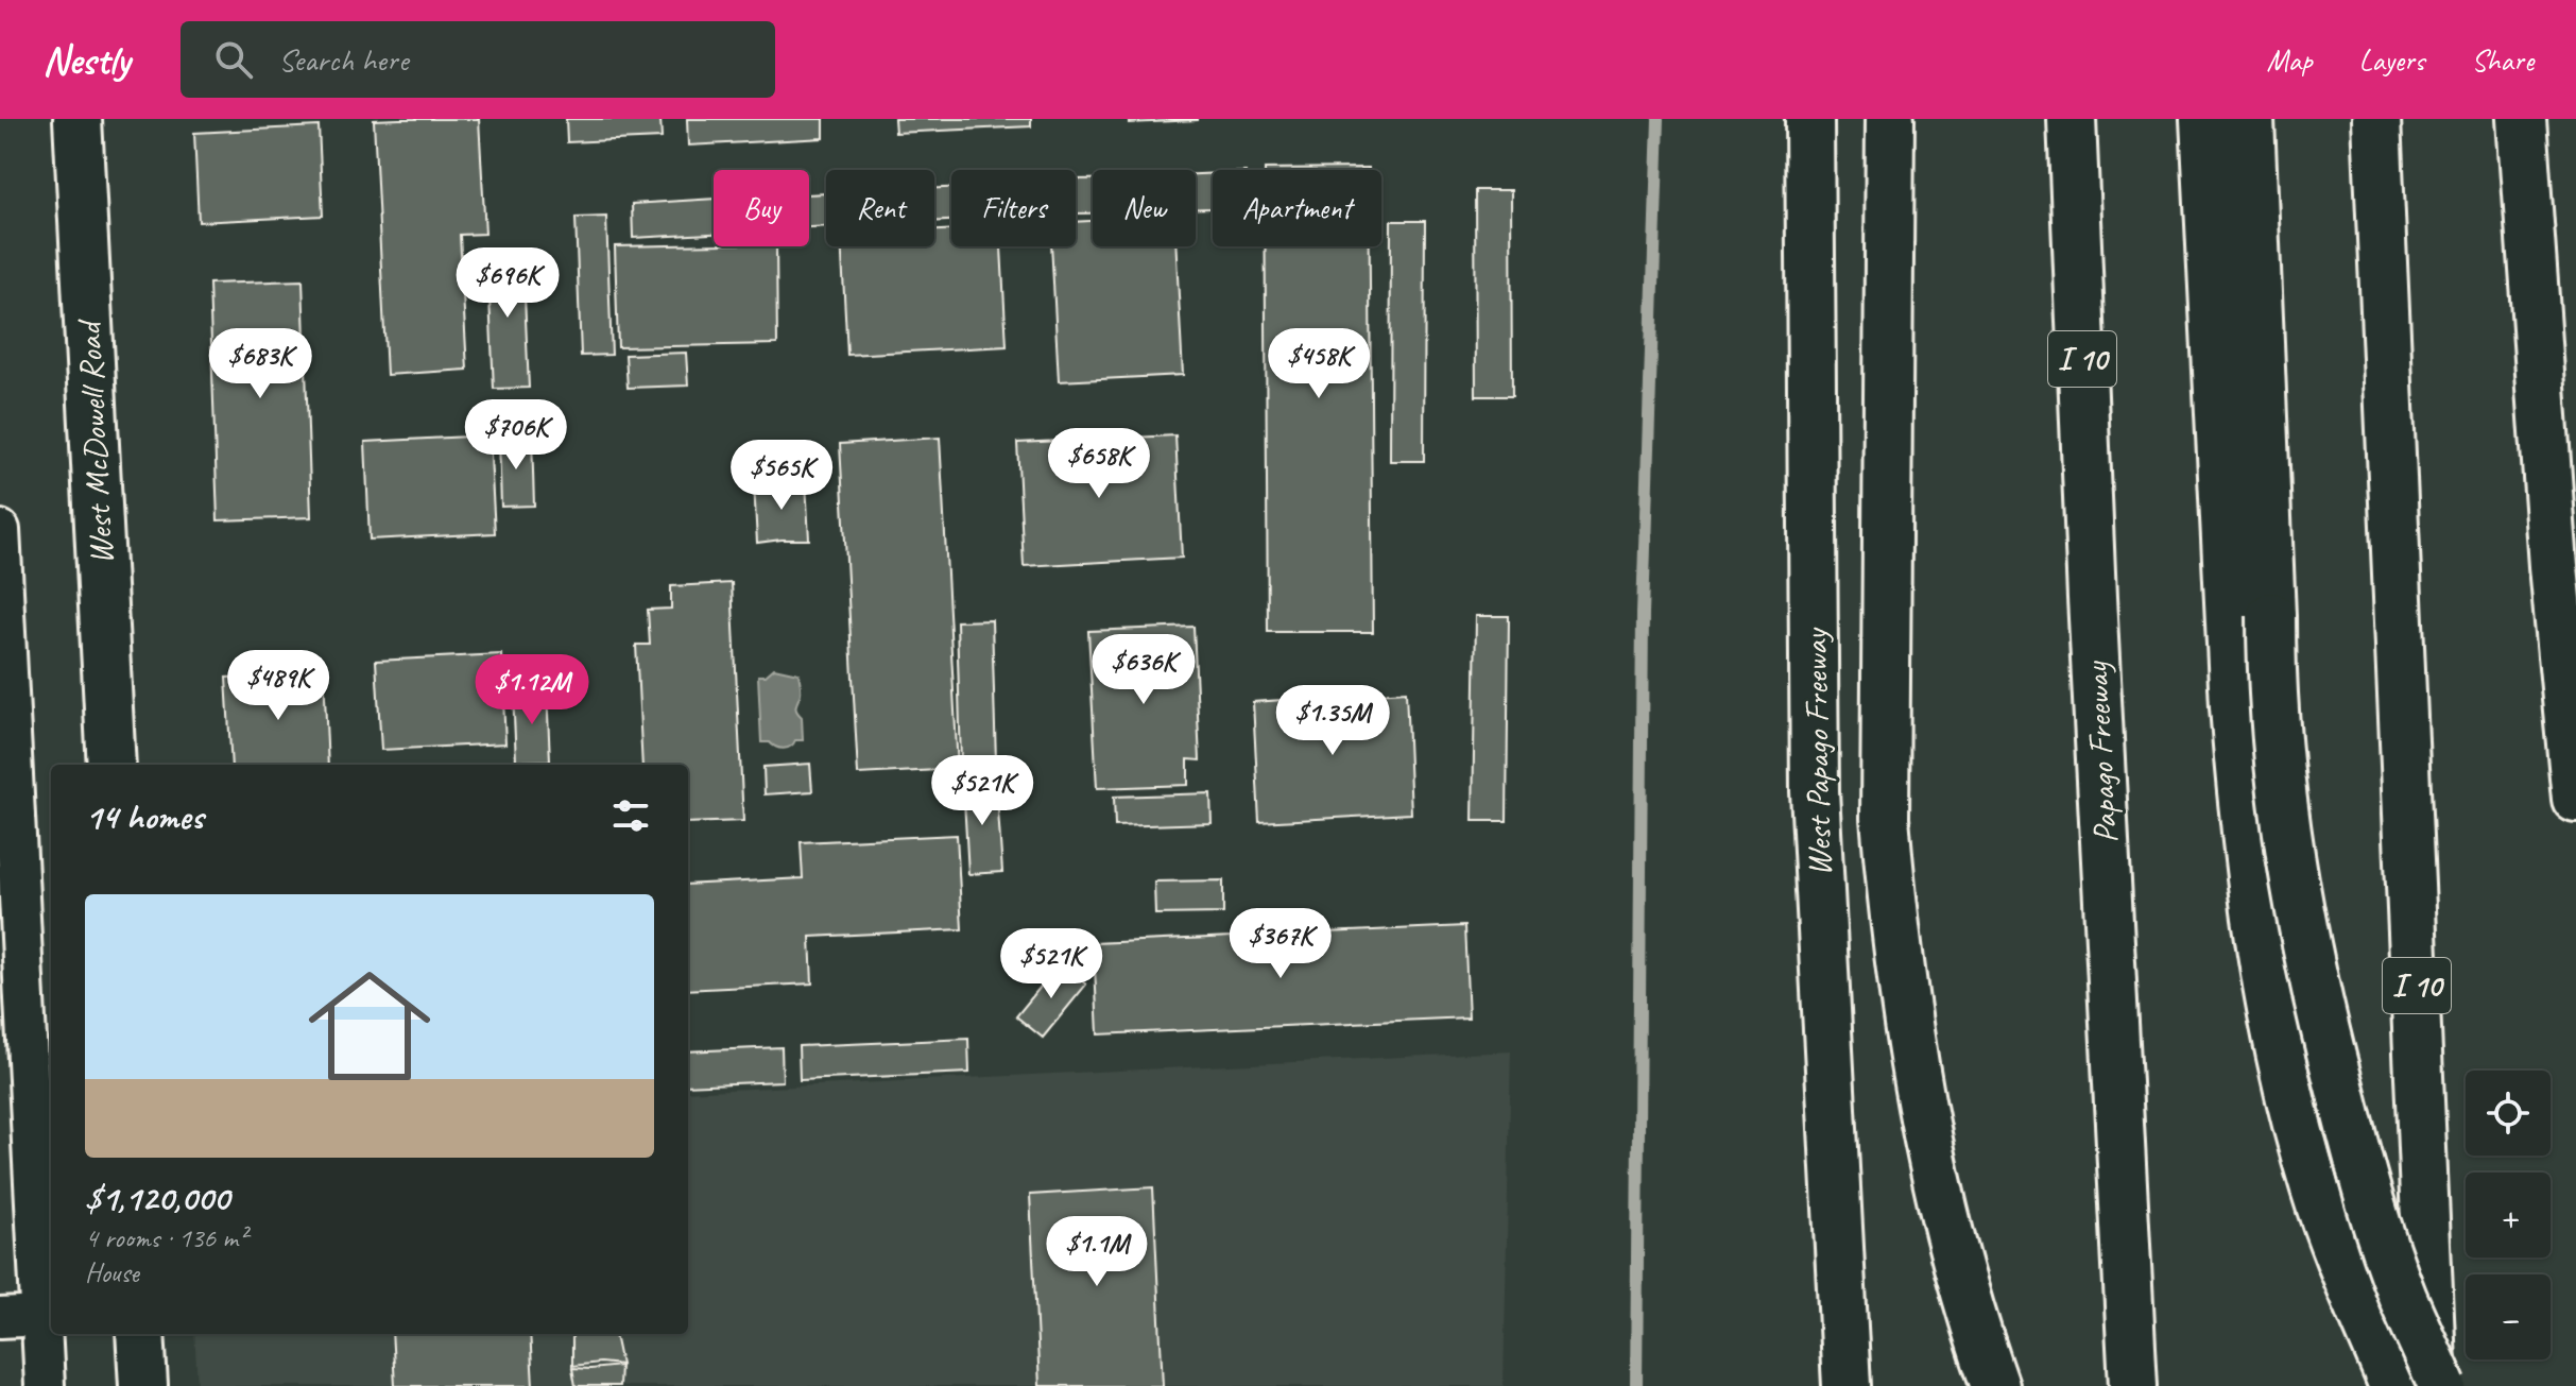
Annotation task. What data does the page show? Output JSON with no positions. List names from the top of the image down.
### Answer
{
  "streets": {
    "main road": [
      "I 10",
      "West McDowell Road",
      "West Papago Freeway",
      "Papago Freeway"
    ]
  },
  "page": {
    "header": "Nestly",
    "search": "Search here",
    "nav": ["Map", "Layers", "Share"],
    "chip": [
      "Buy",
      "Rent",
      "Filters",
      "New",
      "Apartment"
    ],
    "price": [
      "$696K",
      "$683K",
      "$458K",
      "$706K",
      "$658K",
      "$565K",
      "$636K",
      "$489K",
      "$1.12M",
      "$1.35M",
      "$521K",
      "$367K",
      "$521K",
      "$1.1M"
    ],
    "heading": "14 homes",
    "list": [
      {
        "name": "$1,120,000",
        "note": "4 rooms · 136 m² · House"
      }
    ],
    "map_buttons": ["+", "−"]
  }
}
